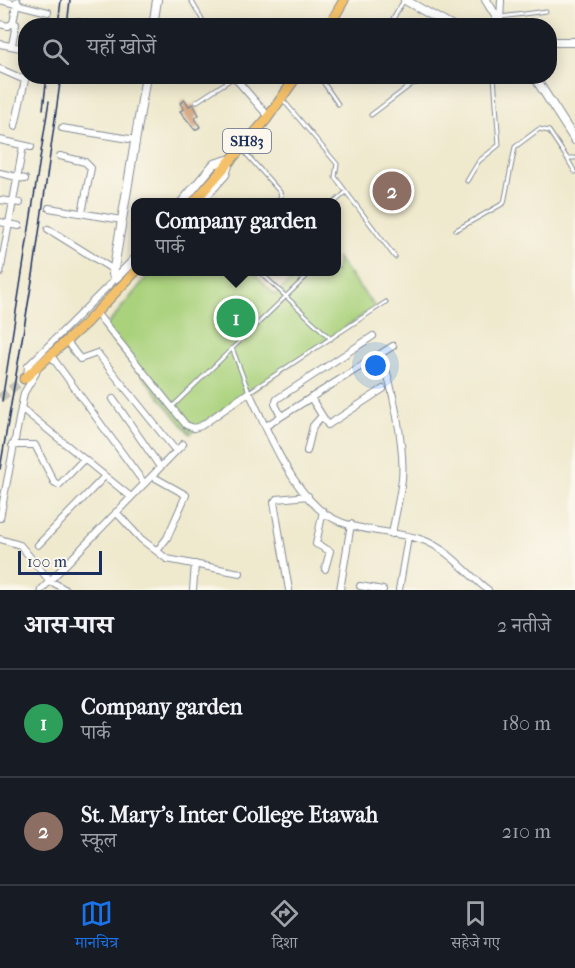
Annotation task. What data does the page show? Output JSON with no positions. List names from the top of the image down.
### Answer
{
  "streets": {
    "main road": ["SH83"]
  },
  "scale_bar": "100 m",
  "page": {
    "search": "यहाँ खोजें",
    "pins": ["2", "1"],
    "popup": ["Company garden", "पार्क"],
    "scale": "100 m",
    "heading": ["आस-पास", "2 नतीजे"],
    "list": [
      {
        "mark": "1",
        "name": "Company garden",
        "note": "पार्क",
        "value": "180 m"
      },
      {
        "mark": "2",
        "name": "St. Mary's Inter College Etawah",
        "note": "स्कूल",
        "value": "210 m"
      }
    ],
    "nav": ["मानचित्र", "दिशा", "सहेजे गए"]
  }
}
